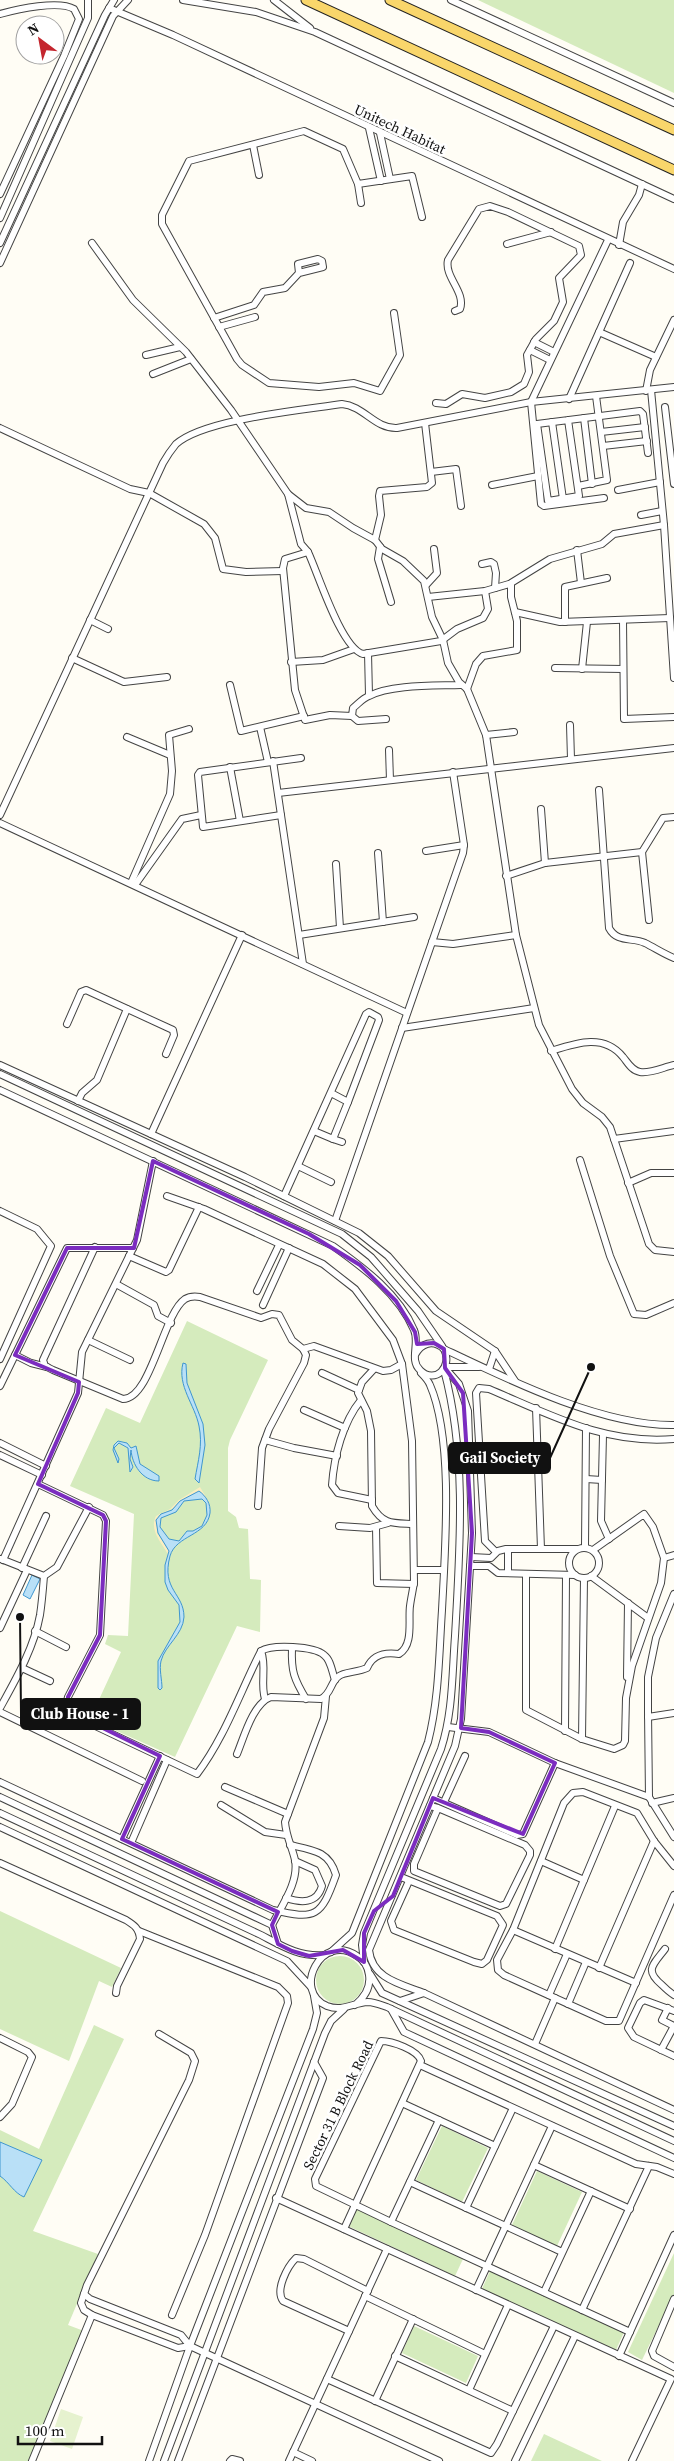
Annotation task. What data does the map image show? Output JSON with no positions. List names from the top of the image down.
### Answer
{
  "streets": {
    "street": ["Unitech Habitat", "Sector 31 B Block Road"]
  },
  "places": ["Gail Society", "Club House - 1"],
  "scale_bar": "100 m",
  "north": "top left"
}
